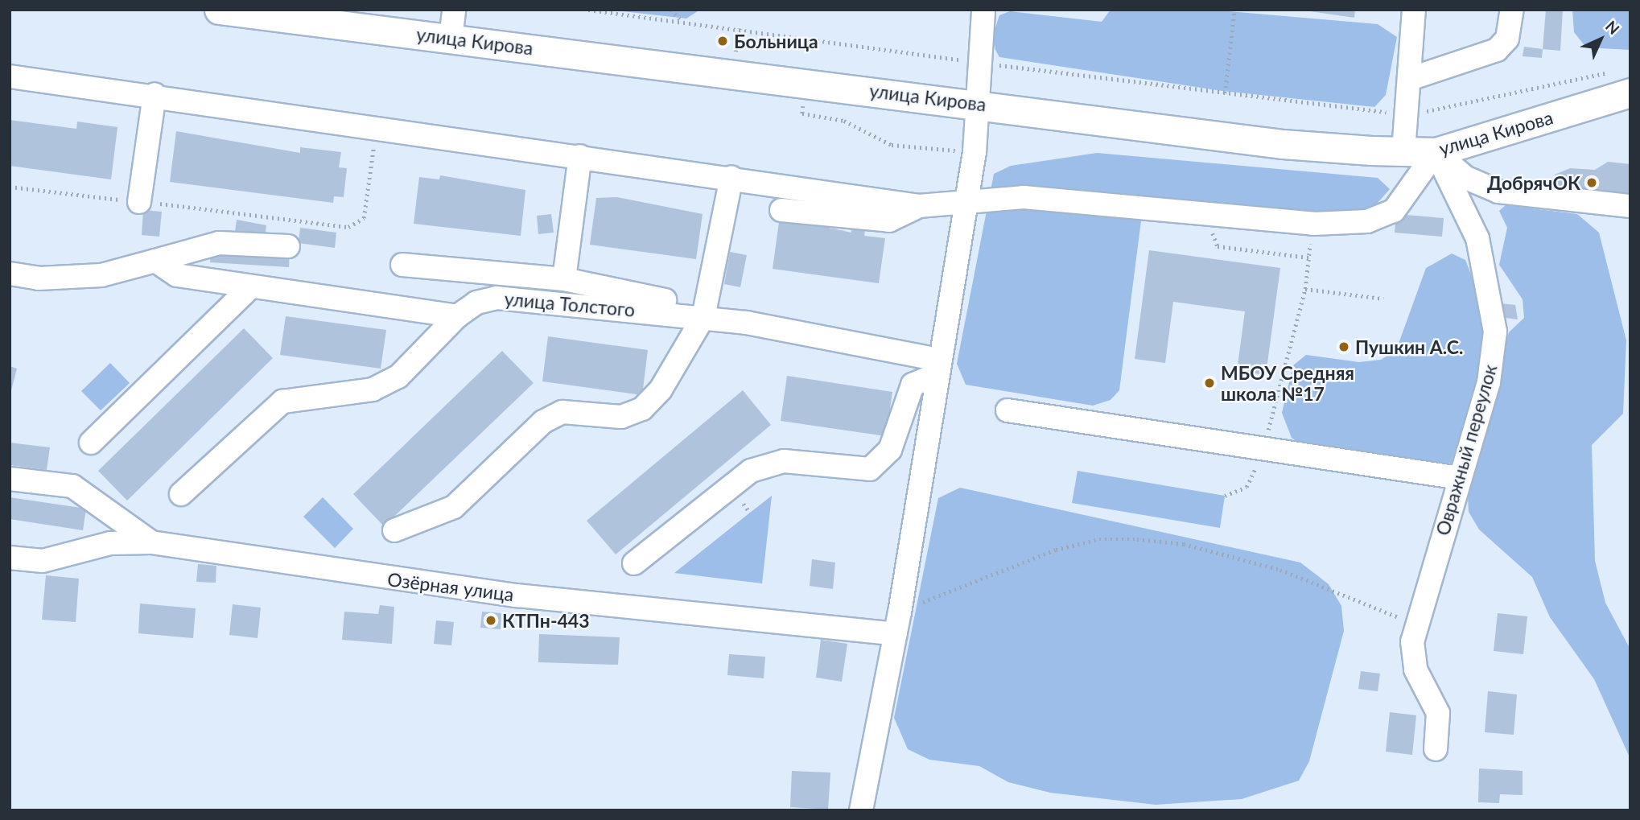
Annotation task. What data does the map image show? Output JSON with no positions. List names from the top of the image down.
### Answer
{
  "streets": {
    "main road": ["улица Кирова"],
    "street": ["улица Толстого", "Овражный переулок", "Озёрная улица"]
  },
  "crossings": [
    ["улица Кирова", "Овражный переулок"]
  ],
  "places": [
    "Больница",
    "ДобрячОК",
    "Пушкин А.С.",
    "МБОУ Средняя школа №17",
    "КТПн-443"
  ],
  "north": "top right"
}
